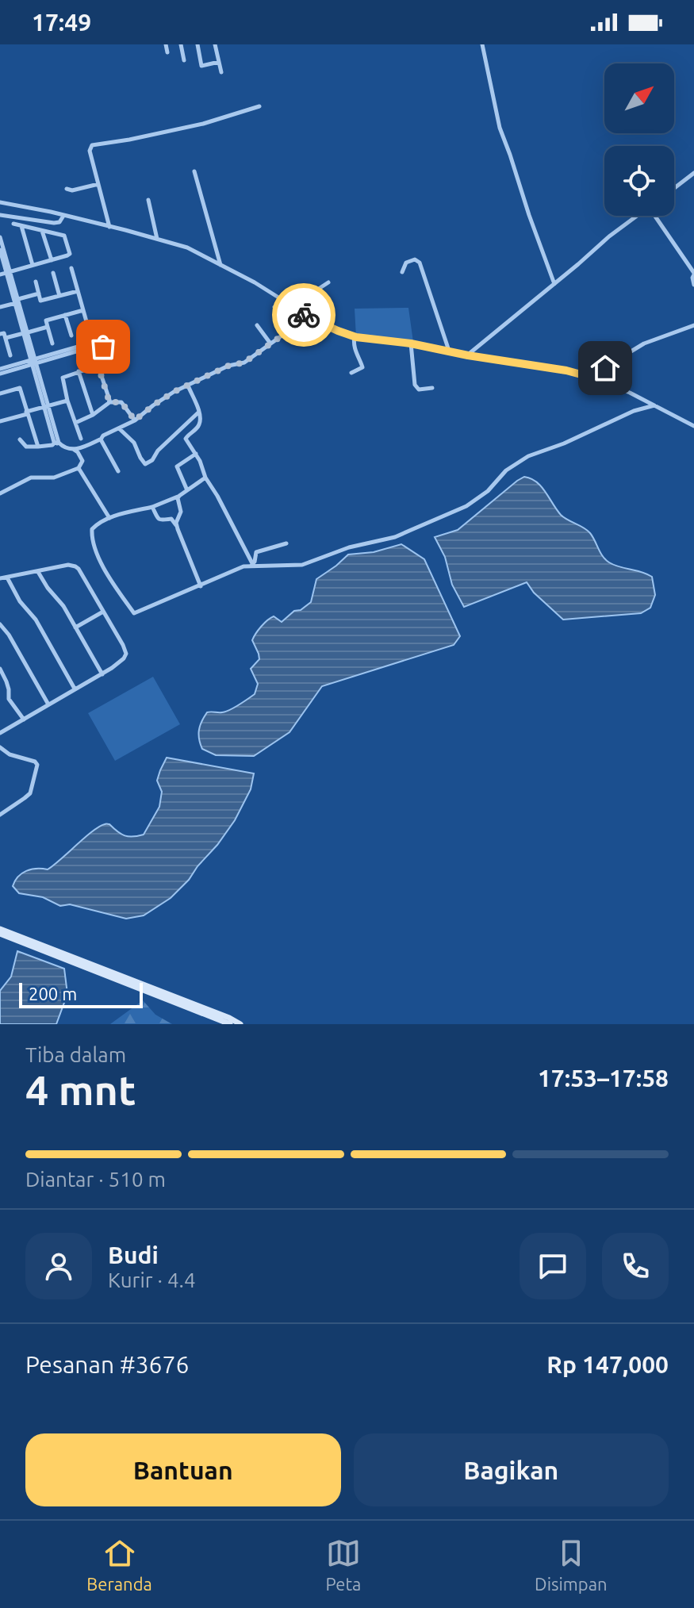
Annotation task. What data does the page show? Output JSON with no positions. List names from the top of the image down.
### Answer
{
  "scale_bar": "200 m",
  "north": "top right",
  "page": {
    "status": "17:49",
    "scale": "200 m",
    "heading": ["4 mnt", "Tiba dalam", "17:53–17:58"],
    "panel": [
      "Budi",
      "Kurir · 4.4",
      "Pesanan #3676",
      "Rp 147,000"
    ],
    "bar": "Diantar · 510 m",
    "buttons": ["Bantuan", "Bagikan"],
    "tabs": ["Beranda", "Peta", "Disimpan"]
  }
}
